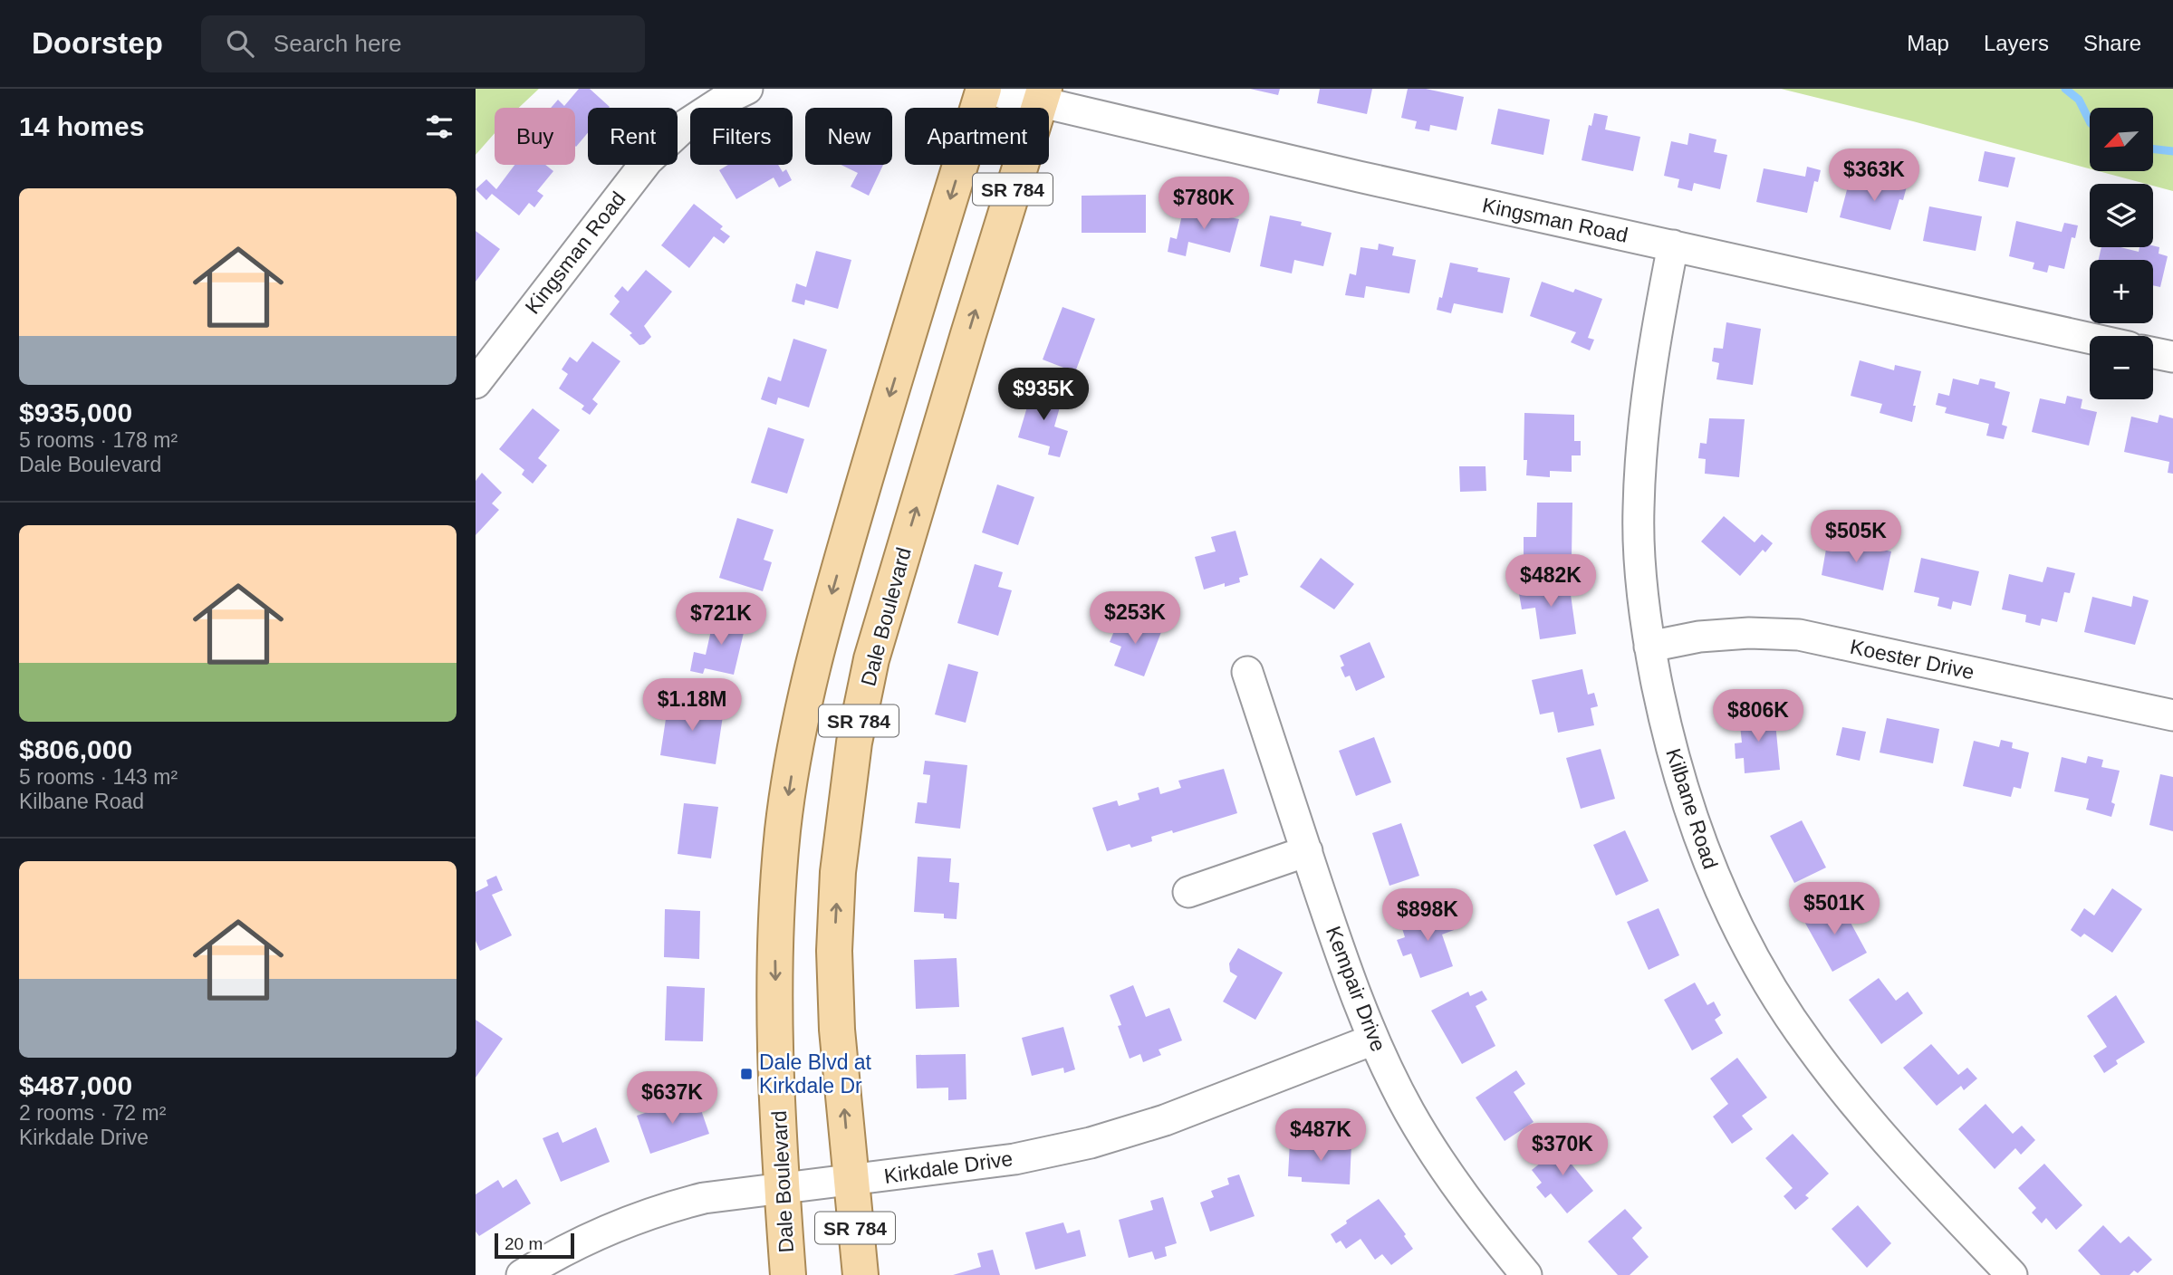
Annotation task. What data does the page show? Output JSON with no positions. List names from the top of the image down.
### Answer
{
  "streets": {
    "main road": ["SR 784", "Dale Boulevard"],
    "street": [
      "Kingsman Road",
      "Koester Drive",
      "Kilbane Road",
      "Kempair Drive",
      "Kirkdale Drive"
    ]
  },
  "crossings": [
    ["Kingsman Road", "Dale Boulevard"],
    ["Kingsman Road", "Kilbane Road"],
    ["Dale Boulevard", "Kirkdale Drive"],
    ["Koester Drive", "Kilbane Road"],
    ["Kempair Drive", "Kirkdale Drive"]
  ],
  "places": {
    "transit": ["Dale Blvd at Kirkdale Dr"]
  },
  "scale_bar": "20 m",
  "north": "bottom left",
  "page": {
    "header": "Doorstep",
    "search": "Search here",
    "nav": ["Map", "Layers", "Share"],
    "heading": "14 homes",
    "map_buttons": ["+", "−"],
    "chip": [
      "Buy",
      "Rent",
      "Filters",
      "New",
      "Apartment"
    ],
    "price": [
      "$363K",
      "$780K",
      "$935K",
      "$505K",
      "$482K",
      "$253K",
      "$721K",
      "$1.18M",
      "$806K",
      "$501K",
      "$898K",
      "$637K",
      "$487K",
      "$370K"
    ],
    "list": [
      {
        "name": "$935,000",
        "note": "5 rooms · 178 m² · Dale Boulevard"
      },
      {
        "name": "$806,000",
        "note": "5 rooms · 143 m² · Kilbane Road"
      },
      {
        "name": "$487,000",
        "note": "2 rooms · 72 m² · Kirkdale Drive"
      }
    ],
    "scale": "20 m"
  }
}
